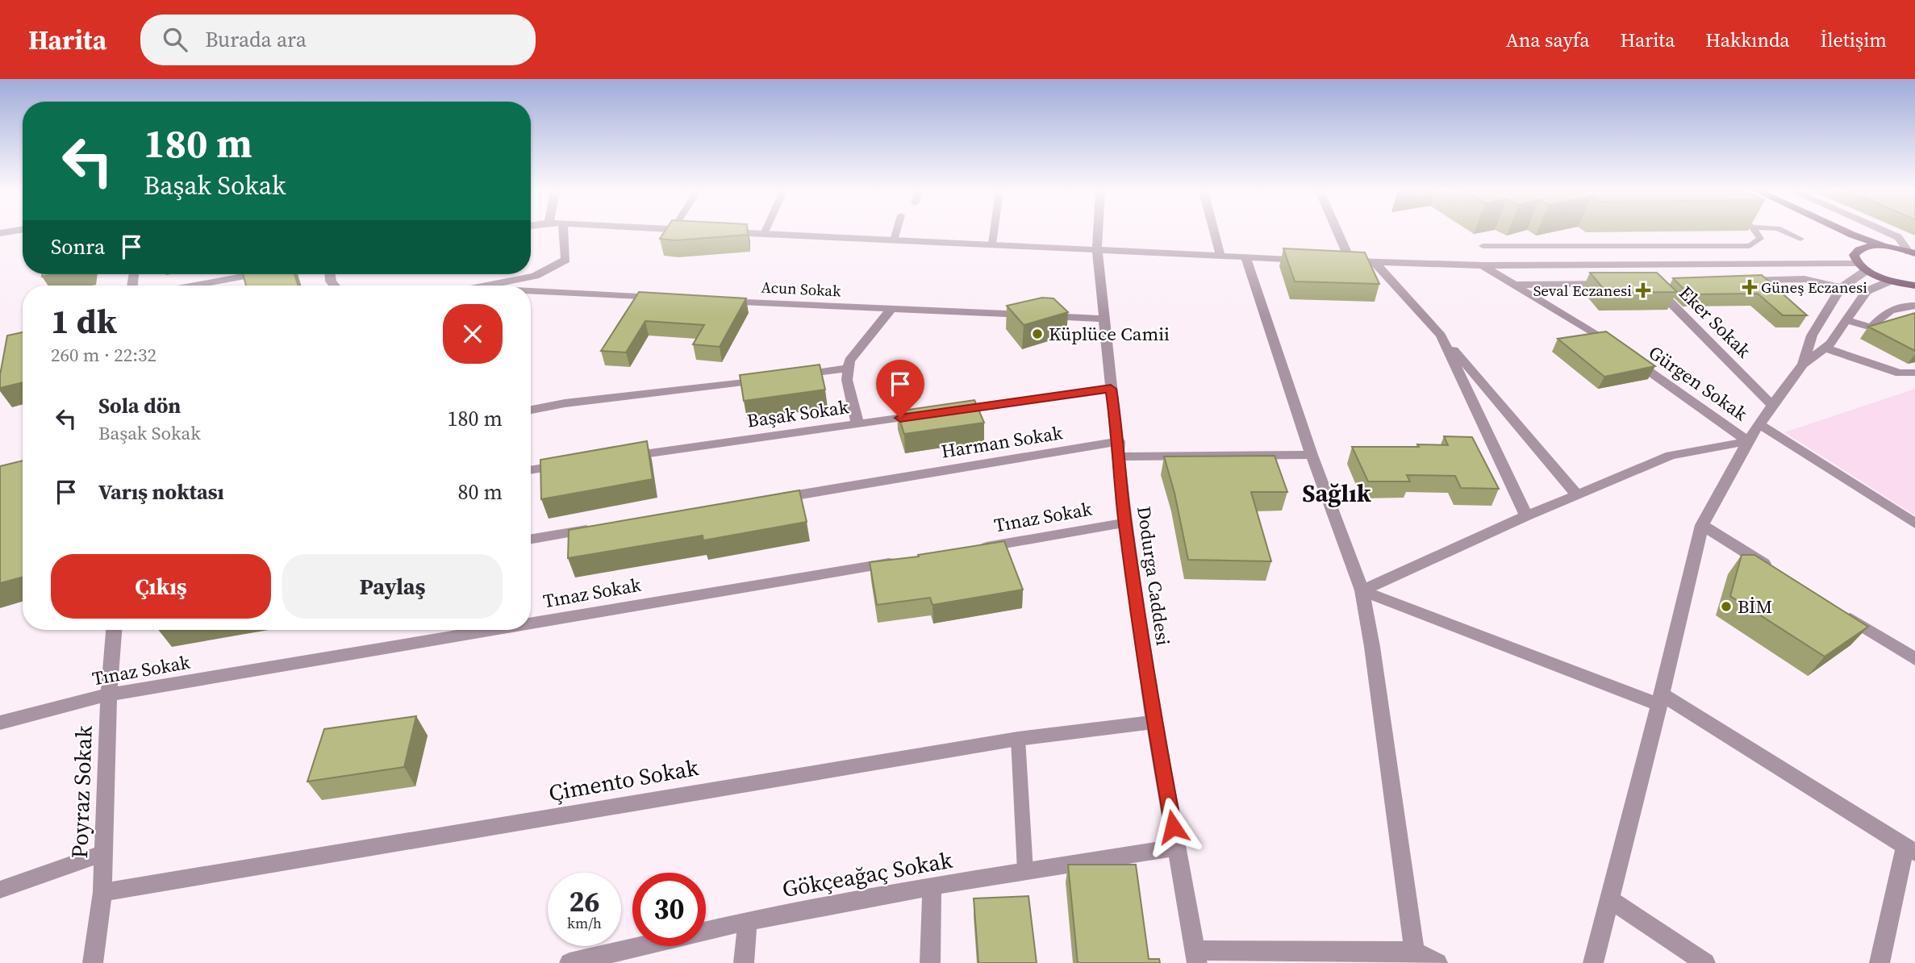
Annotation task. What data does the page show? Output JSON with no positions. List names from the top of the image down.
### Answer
{
  "streets": {
    "street": [
      "Acun Sokak",
      "Eker Sokak",
      "Gürgen Sokak",
      "Başak Sokak",
      "Harman Sokak",
      "Tınaz Sokak",
      "Dodurga Caddesi",
      "Çimento Sokak",
      "Poyraz Sokak",
      "Gökçeağaç Sokak"
    ]
  },
  "crossings": [
    ["Acun Sokak", "Dodurga Caddesi"],
    ["Harman Sokak", "Dodurga Caddesi"],
    ["Tınaz Sokak", "Dodurga Caddesi"],
    ["Tınaz Sokak", "Poyraz Sokak"],
    ["Dodurga Caddesi", "Çimento Sokak"],
    ["Dodurga Caddesi", "Gökçeağaç Sokak"],
    ["Çimento Sokak", "Poyraz Sokak"]
  ],
  "districts": ["Sağlık"],
  "places": {
    "health": ["Güneş Eczanesi", "Seval Eczanesi"],
    "other": ["Küplüce Camii", "BİM"]
  },
  "page": {
    "header": "Harita",
    "search": "Burada ara",
    "nav": [
      "Ana sayfa",
      "Harita",
      "Hakkında",
      "İletişim"
    ],
    "turn": ["180 m", "Başak Sokak"],
    "then": "Sonra",
    "heading": ["1 dk", "260 m · 22:32"],
    "list": [
      {
        "name": "Sola dön",
        "note": "Başak Sokak",
        "value": "180 m"
      },
      {
        "name": "Varış noktası",
        "value": "80 m"
      }
    ],
    "buttons": ["Çıkış", "Paylaş"],
    "speed": "26 km/h",
    "limit": "30"
  }
}
